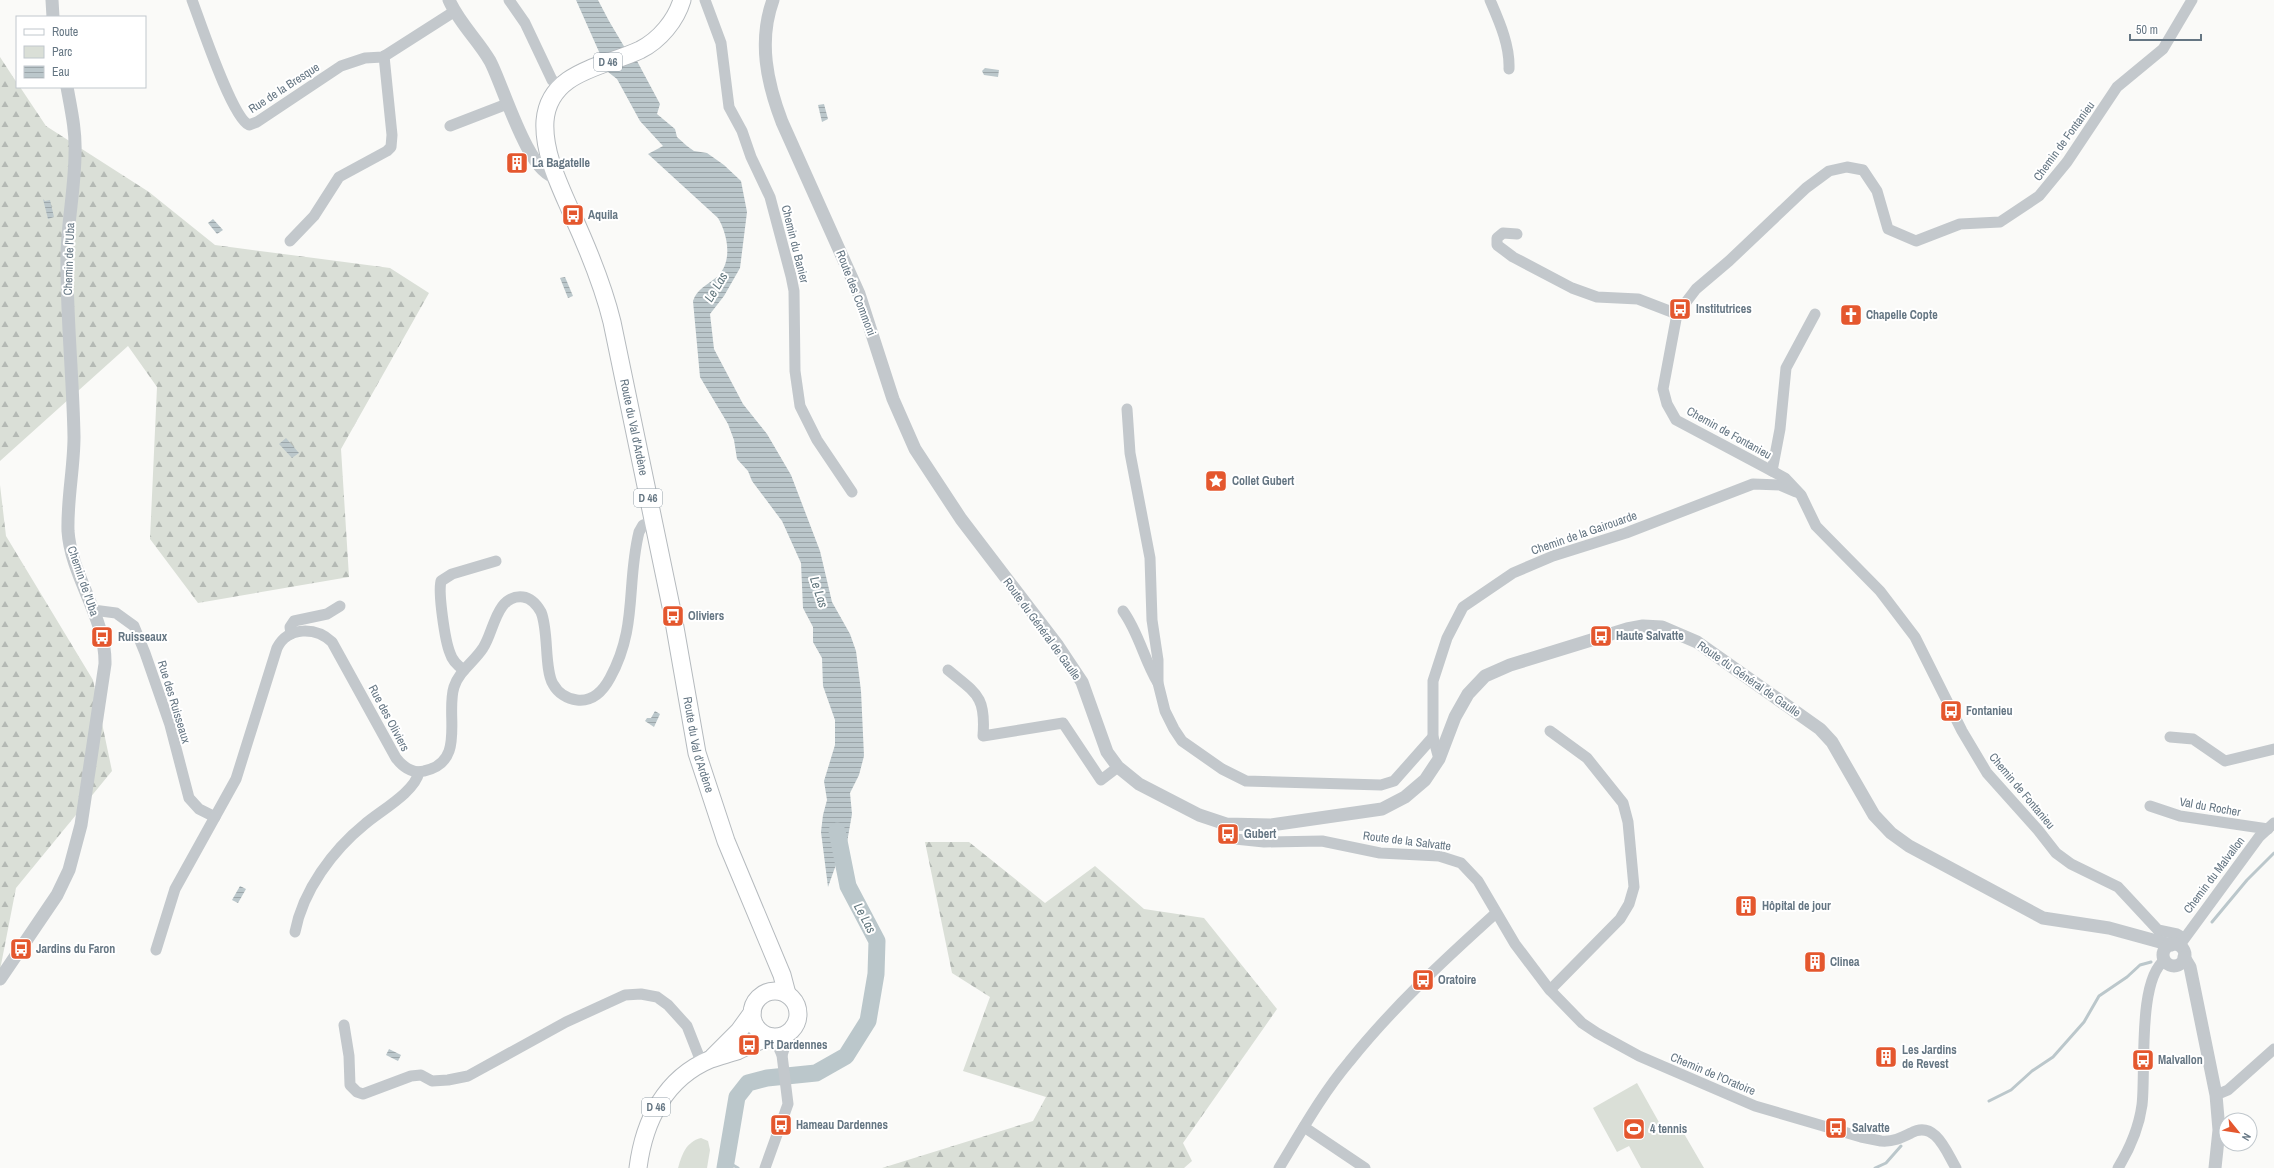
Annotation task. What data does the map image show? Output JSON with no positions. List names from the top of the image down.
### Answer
{
  "streets": {
    "main road": ["D 46", "Route du Val d'Ardène"],
    "street": [
      "Rue de la Bresque",
      "Chemin de Fontanieu",
      "Chemin du Banier",
      "Chemin de l'Uba",
      "Route des Commoni",
      "Chemin de la Gairouarde",
      "Route du Général de Gaulle",
      "Rue des Ruisseaux",
      "Rue des Oliviers",
      "Val du Rocher",
      "Route de la Salvatte",
      "Chemin du Malvallon",
      "Chemin de l'Oratoire"
    ]
  },
  "crossings": [
    ["D 46", "Route du Val d'Ardène"],
    ["Chemin de Fontanieu", "Chemin de la Gairouarde"],
    ["Chemin de Fontanieu", "Route du Général de Gaulle"],
    ["Chemin de Fontanieu", "Chemin du Malvallon"],
    ["Chemin de l'Uba", "Rue des Ruisseaux"],
    ["Route des Commoni", "Route du Général de Gaulle"],
    ["Chemin de la Gairouarde", "Route du Général de Gaulle"],
    ["Route du Général de Gaulle", "Route de la Salvatte"],
    ["Route du Général de Gaulle", "Chemin du Malvallon"],
    ["Val du Rocher", "Chemin du Malvallon"],
    ["Route de la Salvatte", "Chemin de l'Oratoire"]
  ],
  "water": ["Le Las"],
  "places": {
    "building": [
      "La Bagatelle",
      "Hôpital de jour",
      "Clinea",
      "Les Jardins de Revest"
    ],
    "bus stop": [
      "Aquila",
      "Institutrices",
      "Oliviers",
      "Haute Salvatte",
      "Ruisseaux",
      "Fontanieu",
      "Gubert",
      "Jardins du Faron",
      "Oratoire",
      "Pt Dardennes",
      "Malvallon",
      "Hameau Dardennes",
      "Salvatte"
    ],
    "church": ["Chapelle Copte"],
    "place": ["Collet Gubert"],
    "sports": ["4 tennis"]
  },
  "legend": ["Route", "Parc", "Eau"],
  "scale_bar": "50 m",
  "north": "bottom right"
}
